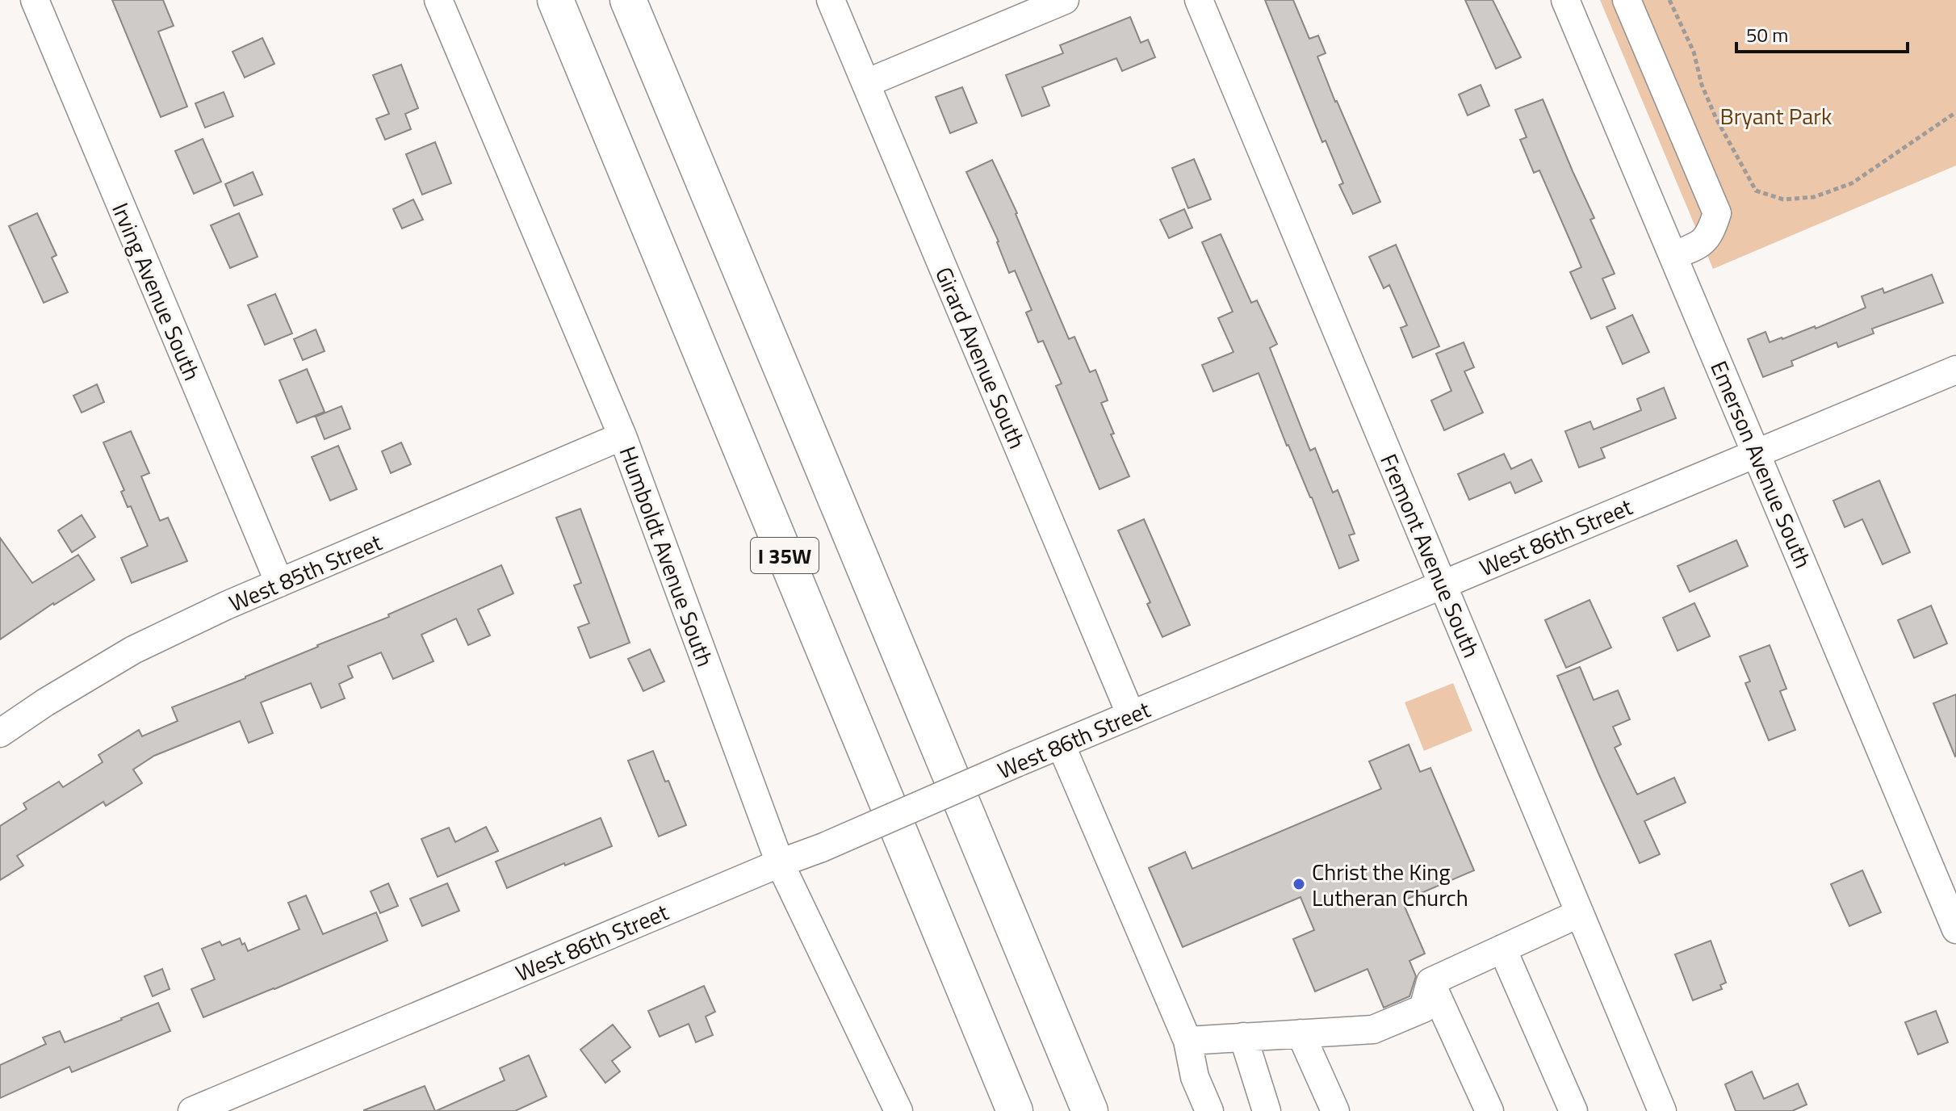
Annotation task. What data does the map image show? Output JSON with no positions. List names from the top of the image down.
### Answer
{
  "streets": {
    "highway": ["I 35W"],
    "street": [
      "Irving Avenue South",
      "Girard Avenue South",
      "Emerson Avenue South",
      "West 86th Street",
      "Fremont Avenue South",
      "Humboldt Avenue South",
      "West 85th Street"
    ]
  },
  "crossings": [
    ["Irving Avenue South", "West 85th Street"],
    ["Girard Avenue South", "West 86th Street"],
    ["Emerson Avenue South", "West 86th Street"],
    ["West 86th Street", "Fremont Avenue South"],
    ["West 86th Street", "Humboldt Avenue South"],
    ["Humboldt Avenue South", "West 85th Street"]
  ],
  "parks": ["Bryant Park"],
  "places": ["Christ the King Lutheran Church"],
  "scale_bar": "50 m"
}
